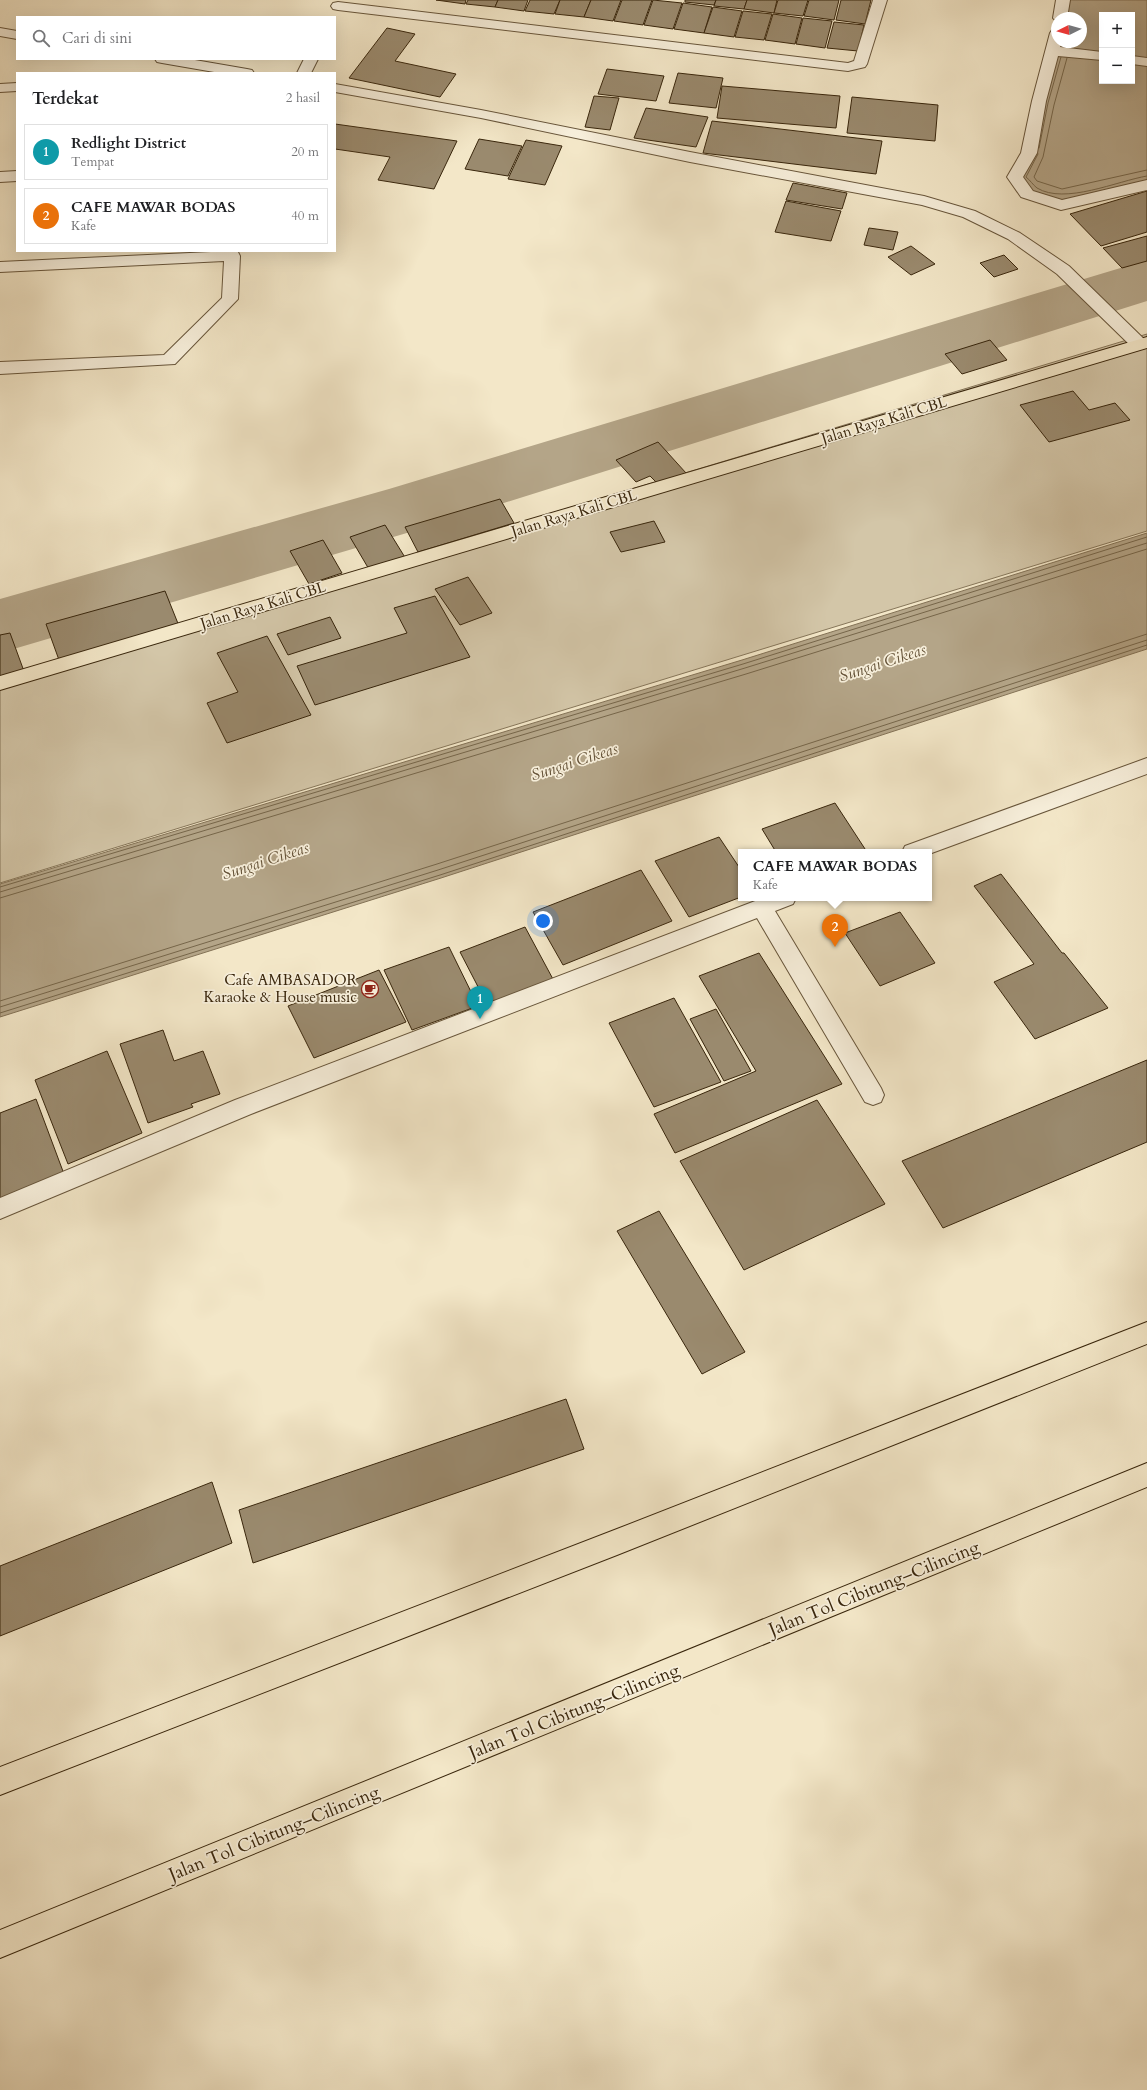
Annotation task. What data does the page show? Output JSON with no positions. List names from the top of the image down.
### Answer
{
  "streets": {
    "main road": ["Jalan Raya Kali CBL", "Jalan Tol Cibitung–Cilincing"]
  },
  "water": ["Sungai Cikeas"],
  "places": {
    "cafe": ["Cafe AMBASADOR Karaoke & House music"]
  },
  "north": "left",
  "page": {
    "map_buttons": ["+", "−"],
    "search": "Cari di sini",
    "heading": ["Terdekat", "2 hasil"],
    "list": [
      {
        "mark": "1",
        "name": "Redlight District",
        "note": "Tempat",
        "value": "20 m"
      },
      {
        "mark": "2",
        "name": "CAFE MAWAR BODAS",
        "note": "Kafe",
        "value": "40 m"
      }
    ],
    "popup": ["CAFE MAWAR BODAS", "Kafe"],
    "pins": ["2", "1"]
  }
}
